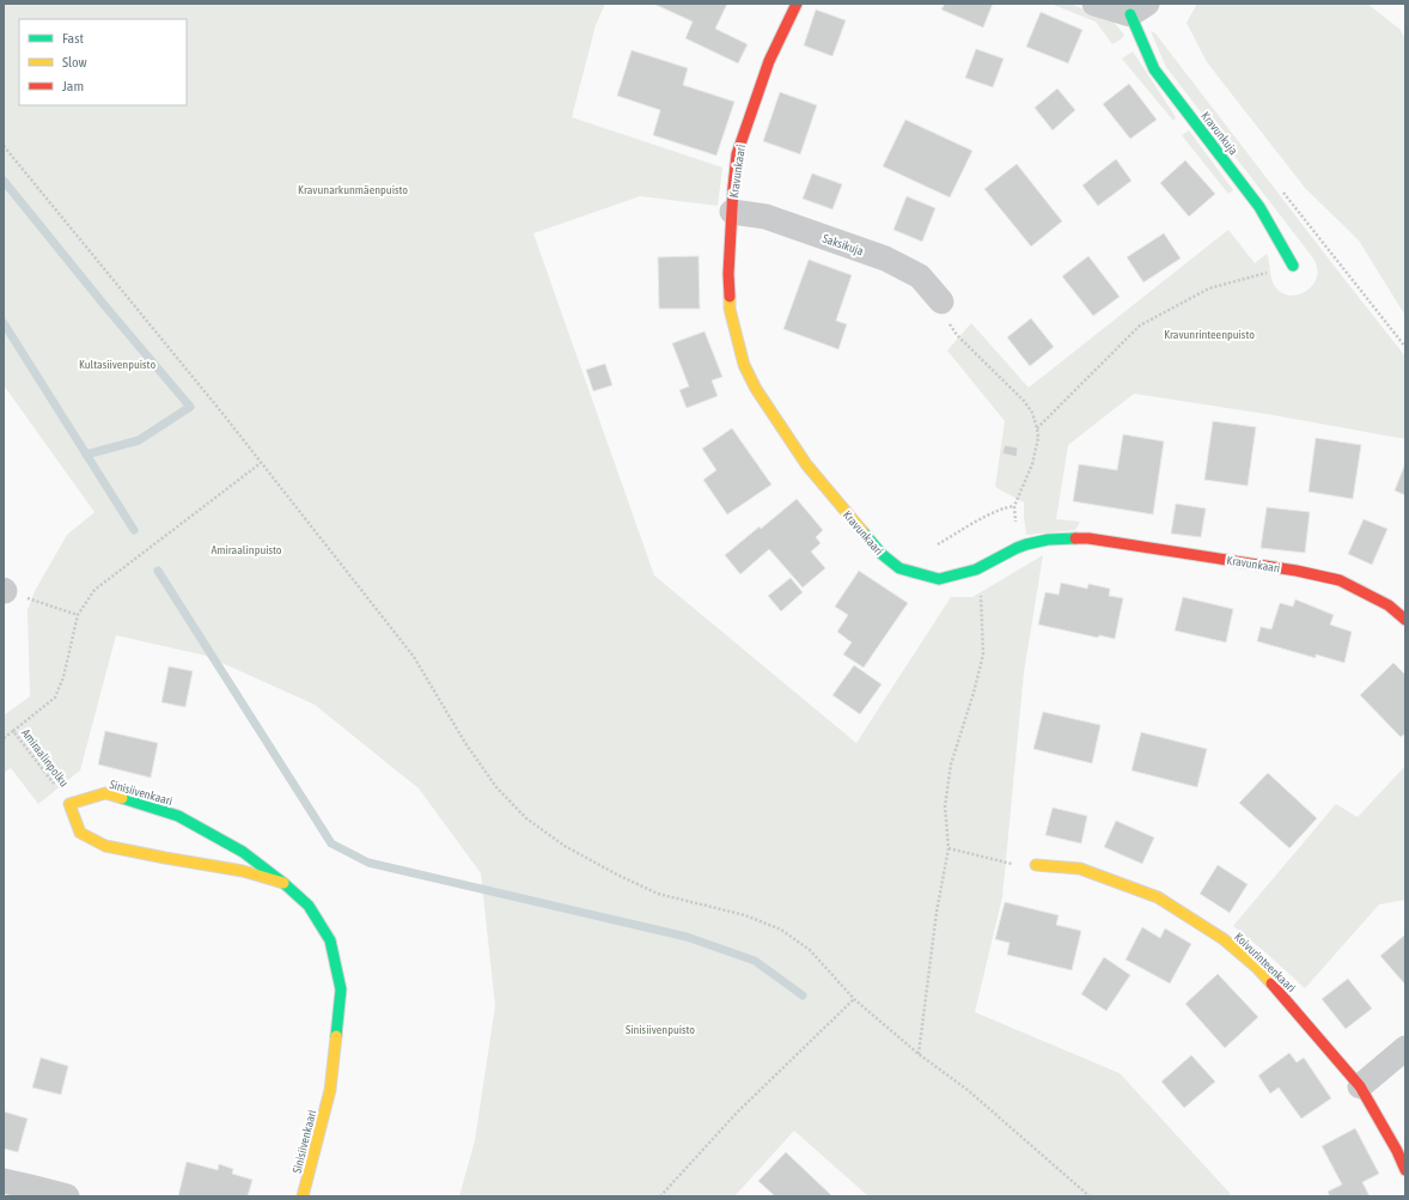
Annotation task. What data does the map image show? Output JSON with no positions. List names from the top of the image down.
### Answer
{
  "streets": {
    "street": [
      "Kravunkuja",
      "Kravunkaari",
      "Saksikuja",
      "Sinisiivenkaari",
      "Koivurinteenkaari"
    ],
    "path": ["Amiraalinpolku"]
  },
  "crossings": [
    ["Kravunkaari", "Saksikuja"],
    ["Amiraalinpolku", "Sinisiivenkaari"]
  ],
  "parks": [
    "Kravunarkunmäenpuisto",
    "Kravunrinteenpuisto",
    "Kultasiivenpuisto",
    "Amiraalinpuisto",
    "Sinisiivenpuisto"
  ],
  "legend": ["Fast", "Slow", "Jam"]
}
